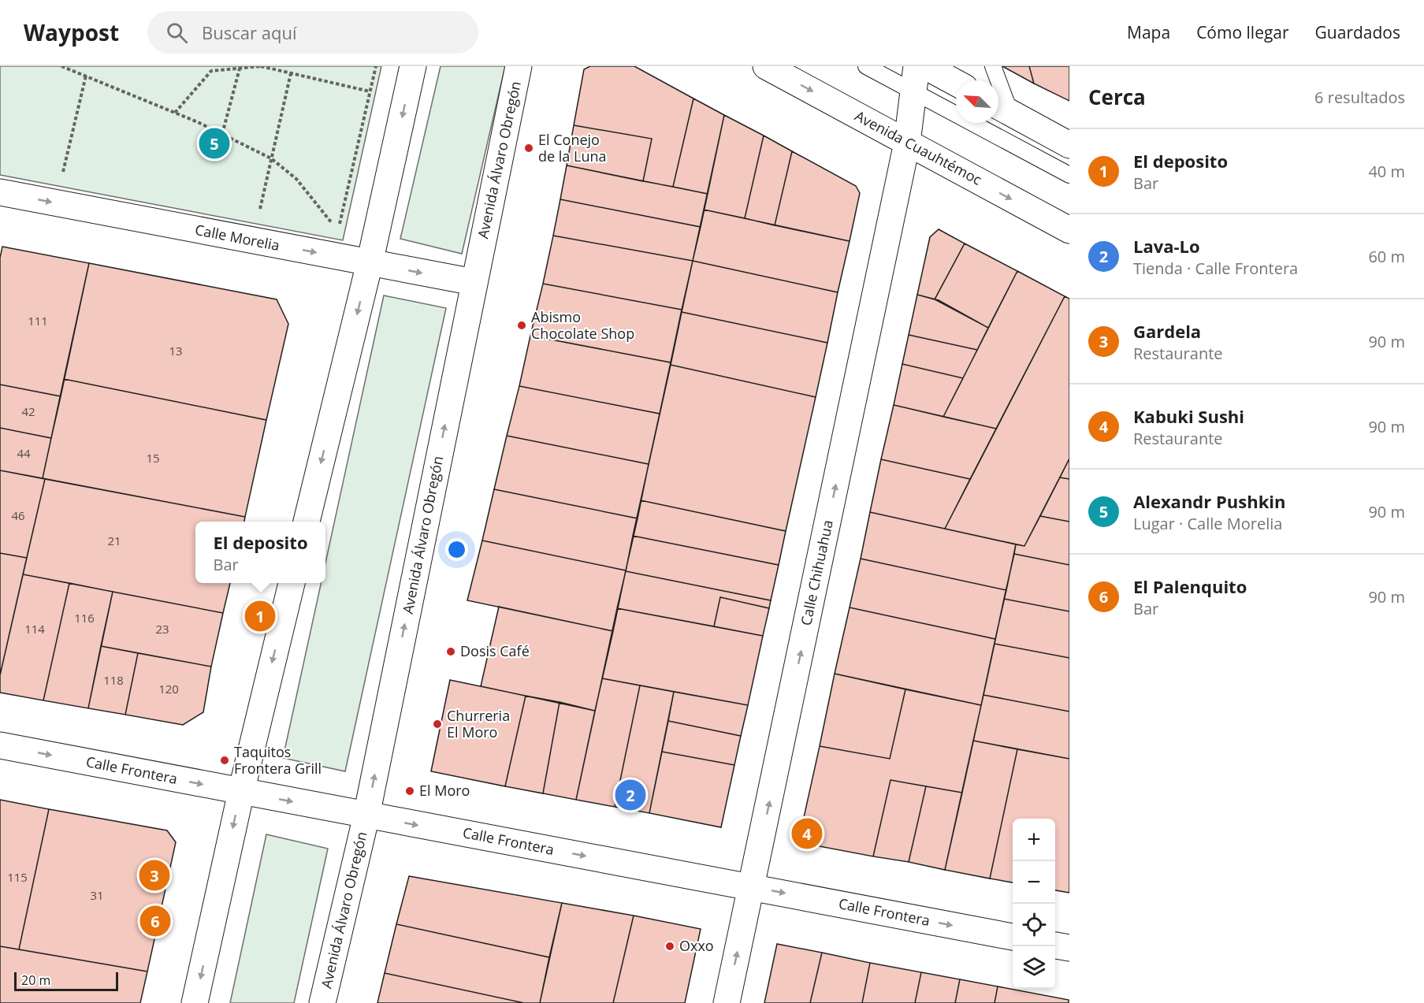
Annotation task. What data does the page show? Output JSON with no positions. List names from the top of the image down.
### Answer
{
  "streets": {
    "street": [
      "Avenida Cuauhtémoc",
      "Avenida Álvaro Obregón",
      "Calle Morelia",
      "Calle Chihuahua",
      "Calle Frontera"
    ]
  },
  "crossings": [
    ["Avenida Cuauhtémoc", "Calle Chihuahua"],
    ["Avenida Álvaro Obregón", "Calle Morelia"],
    ["Avenida Álvaro Obregón", "Calle Frontera"],
    ["Calle Chihuahua", "Calle Frontera"]
  ],
  "one_way": ["Calle Morelia", "Calle Chihuahua", "Calle Frontera"],
  "places": [
    "El Conejo de la Luna",
    "Abismo Chocolate Shop",
    "Dosis Café",
    "Churreria El Moro",
    "Taquitos Frontera Grill",
    "El Moro",
    "Oxxo"
  ],
  "house_numbers": [
    "111",
    "13",
    "42",
    "44",
    "15",
    "46",
    "21",
    "116",
    "114",
    "23",
    "118",
    "120",
    "115",
    "31"
  ],
  "scale_bar": "20 m",
  "north": "top left",
  "page": {
    "header": "Waypost",
    "search": "Buscar aquí",
    "nav": ["Mapa", "Cómo llegar", "Guardados"],
    "heading": ["Cerca", "6 resultados"],
    "pins": [
      "5",
      "1",
      "2",
      "4",
      "3",
      "6"
    ],
    "list": [
      {
        "mark": "1",
        "name": "El deposito",
        "note": "Bar",
        "value": "40 m"
      },
      {
        "mark": "2",
        "name": "Lava-Lo",
        "note": "Tienda · Calle Frontera",
        "value": "60 m"
      },
      {
        "mark": "3",
        "name": "Gardela",
        "note": "Restaurante",
        "value": "90 m"
      },
      {
        "mark": "4",
        "name": "Kabuki Sushi",
        "note": "Restaurante",
        "value": "90 m"
      },
      {
        "mark": "5",
        "name": "Alexandr Pushkin",
        "note": "Lugar · Calle Morelia",
        "value": "90 m"
      },
      {
        "mark": "6",
        "name": "El Palenquito",
        "note": "Bar",
        "value": "90 m"
      }
    ],
    "popup": ["El deposito", "Bar"],
    "map_buttons": ["+", "−"],
    "scale": "20 m"
  }
}
